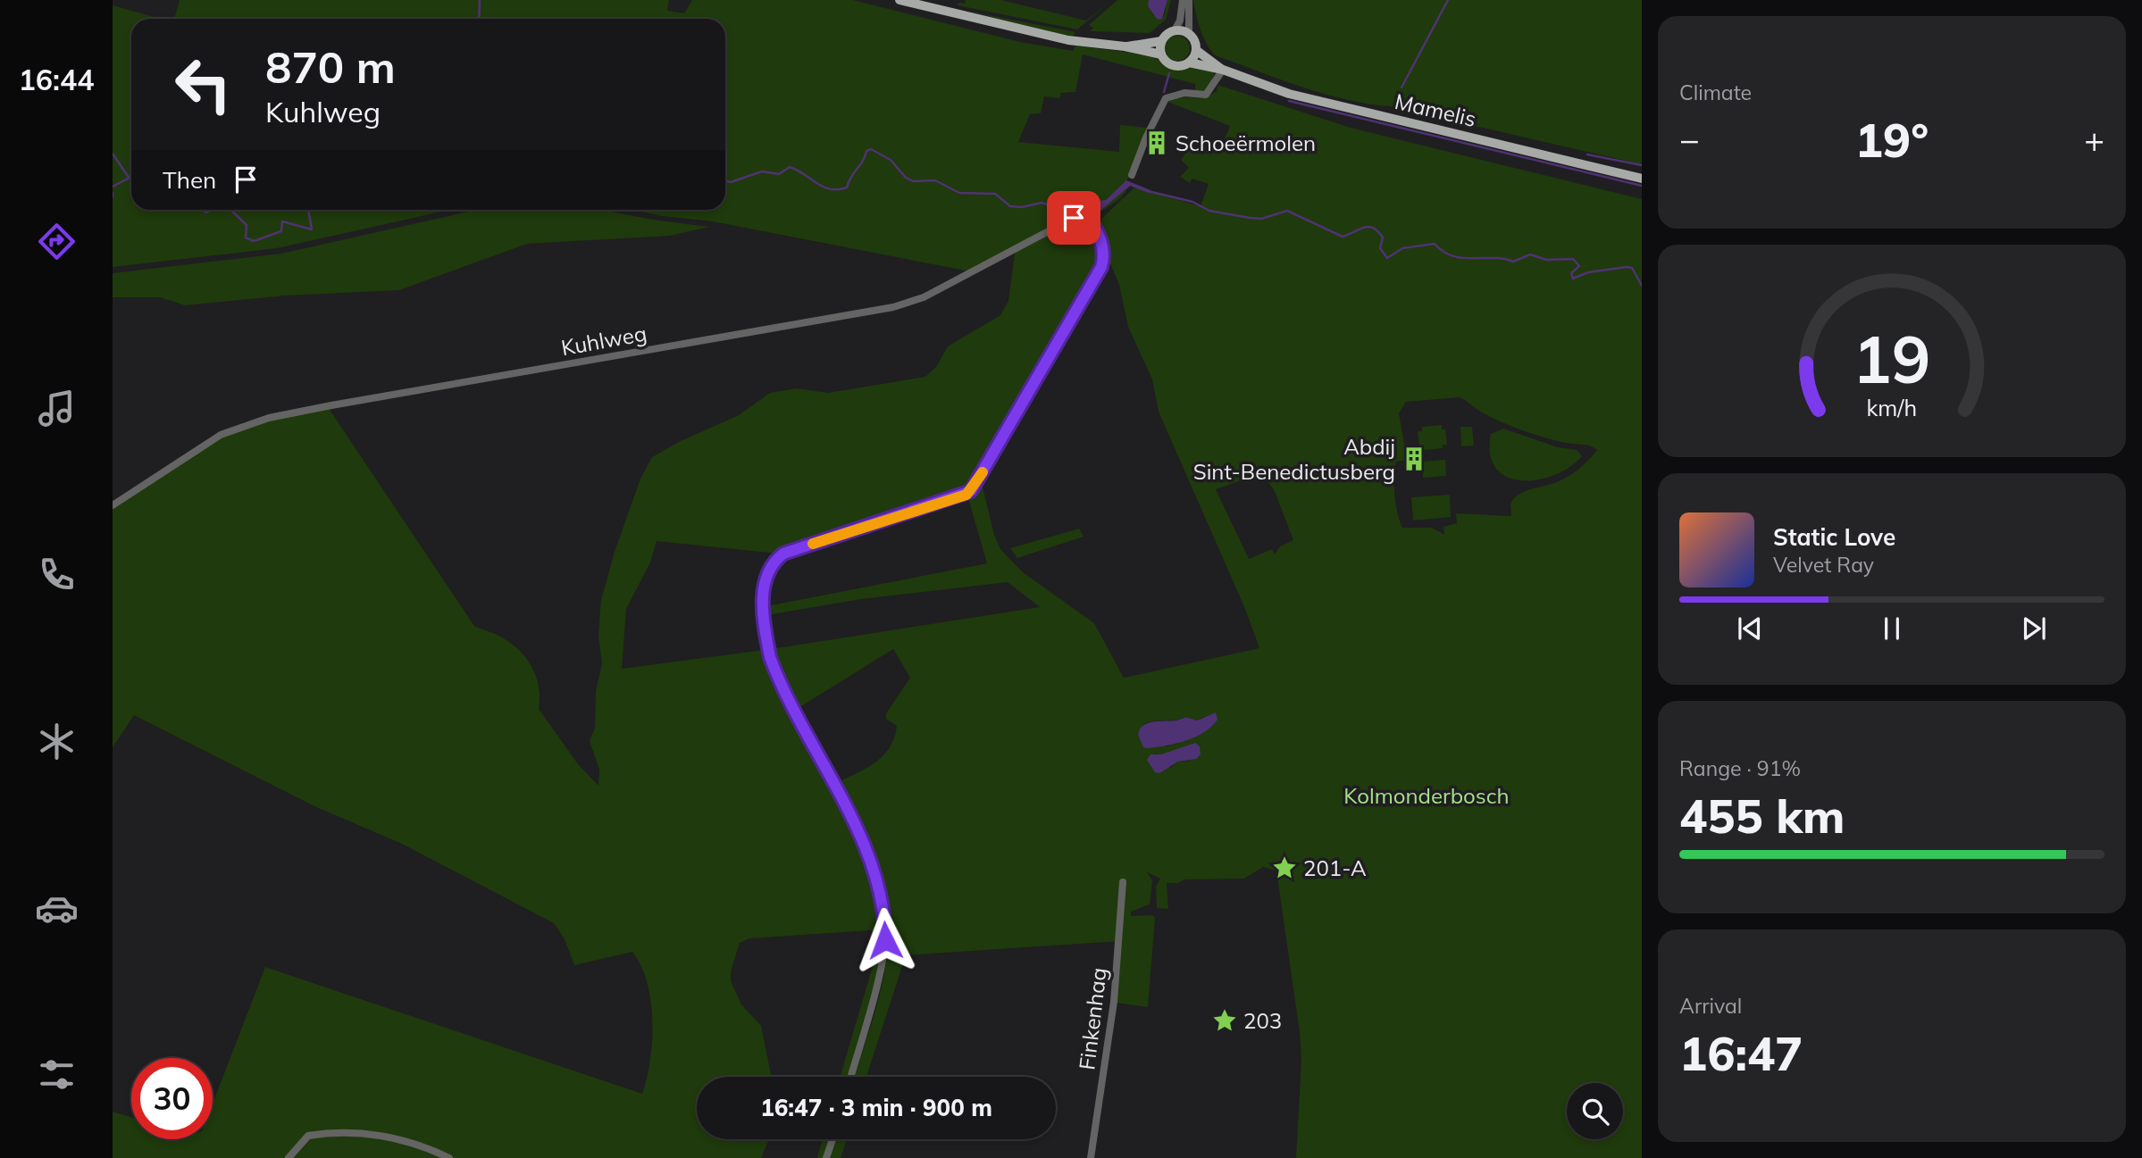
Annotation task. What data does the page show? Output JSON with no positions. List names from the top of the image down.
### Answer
{
  "streets": {
    "main road": ["Mamelis"],
    "street": ["Kuhlweg", "Finkenhag"]
  },
  "parks": ["Kolmonderbosch"],
  "places": {
    "building": ["Schoeërmolen", "Abdij Sint-Benedictusberg"],
    "place": ["201-A", "203"]
  },
  "page": {
    "tabs": "16:44",
    "tile": [
      "Climate",
      ["Range · 91%", "455 km"],
      ["Arrival", "16:47"]
    ],
    "turn": ["870 m", "Kuhlweg"],
    "heat": ["−", "19°", "+"],
    "then": "Then",
    "song": ["Static Love", "Velvet Ray"],
    "limit": "30",
    "trip": "16:47 · 3 min · 900 m",
    "gauge": ["19", "km/h"]
  }
}
